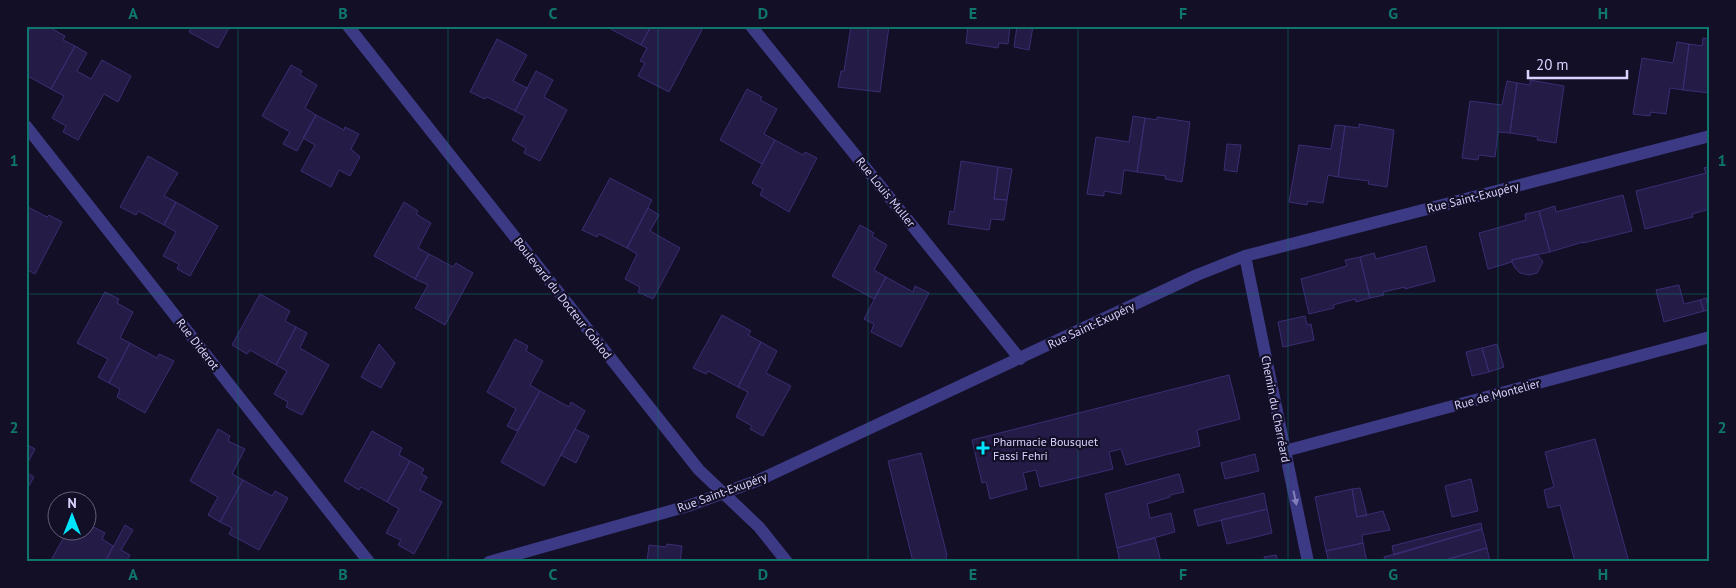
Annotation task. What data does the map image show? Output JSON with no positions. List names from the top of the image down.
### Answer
{
  "streets": {
    "street": [
      "Rue Louis Muller",
      "Rue Saint-Exupéry",
      "Boulevard du Docteur Coblod",
      "Rue Diderot",
      "Rue de Montelier",
      "Chemin du Charréard"
    ]
  },
  "crossings": [
    ["Rue Louis Muller", "Rue Saint-Exupéry"],
    ["Rue Saint-Exupéry", "Boulevard du Docteur Coblod"],
    ["Rue Saint-Exupéry", "Chemin du Charréard"],
    ["Rue de Montelier", "Chemin du Charréard"]
  ],
  "one_way": ["Chemin du Charréard"],
  "places": {
    "health": ["Pharmacie Bousquet Fassi Fehri"]
  },
  "scale_bar": "20 m",
  "north": "top",
  "grid": {
    "columns": [
      "A",
      "B",
      "C",
      "D",
      "E",
      "F",
      "G",
      "H"
    ],
    "rows": ["1", "2"]
  }
}
